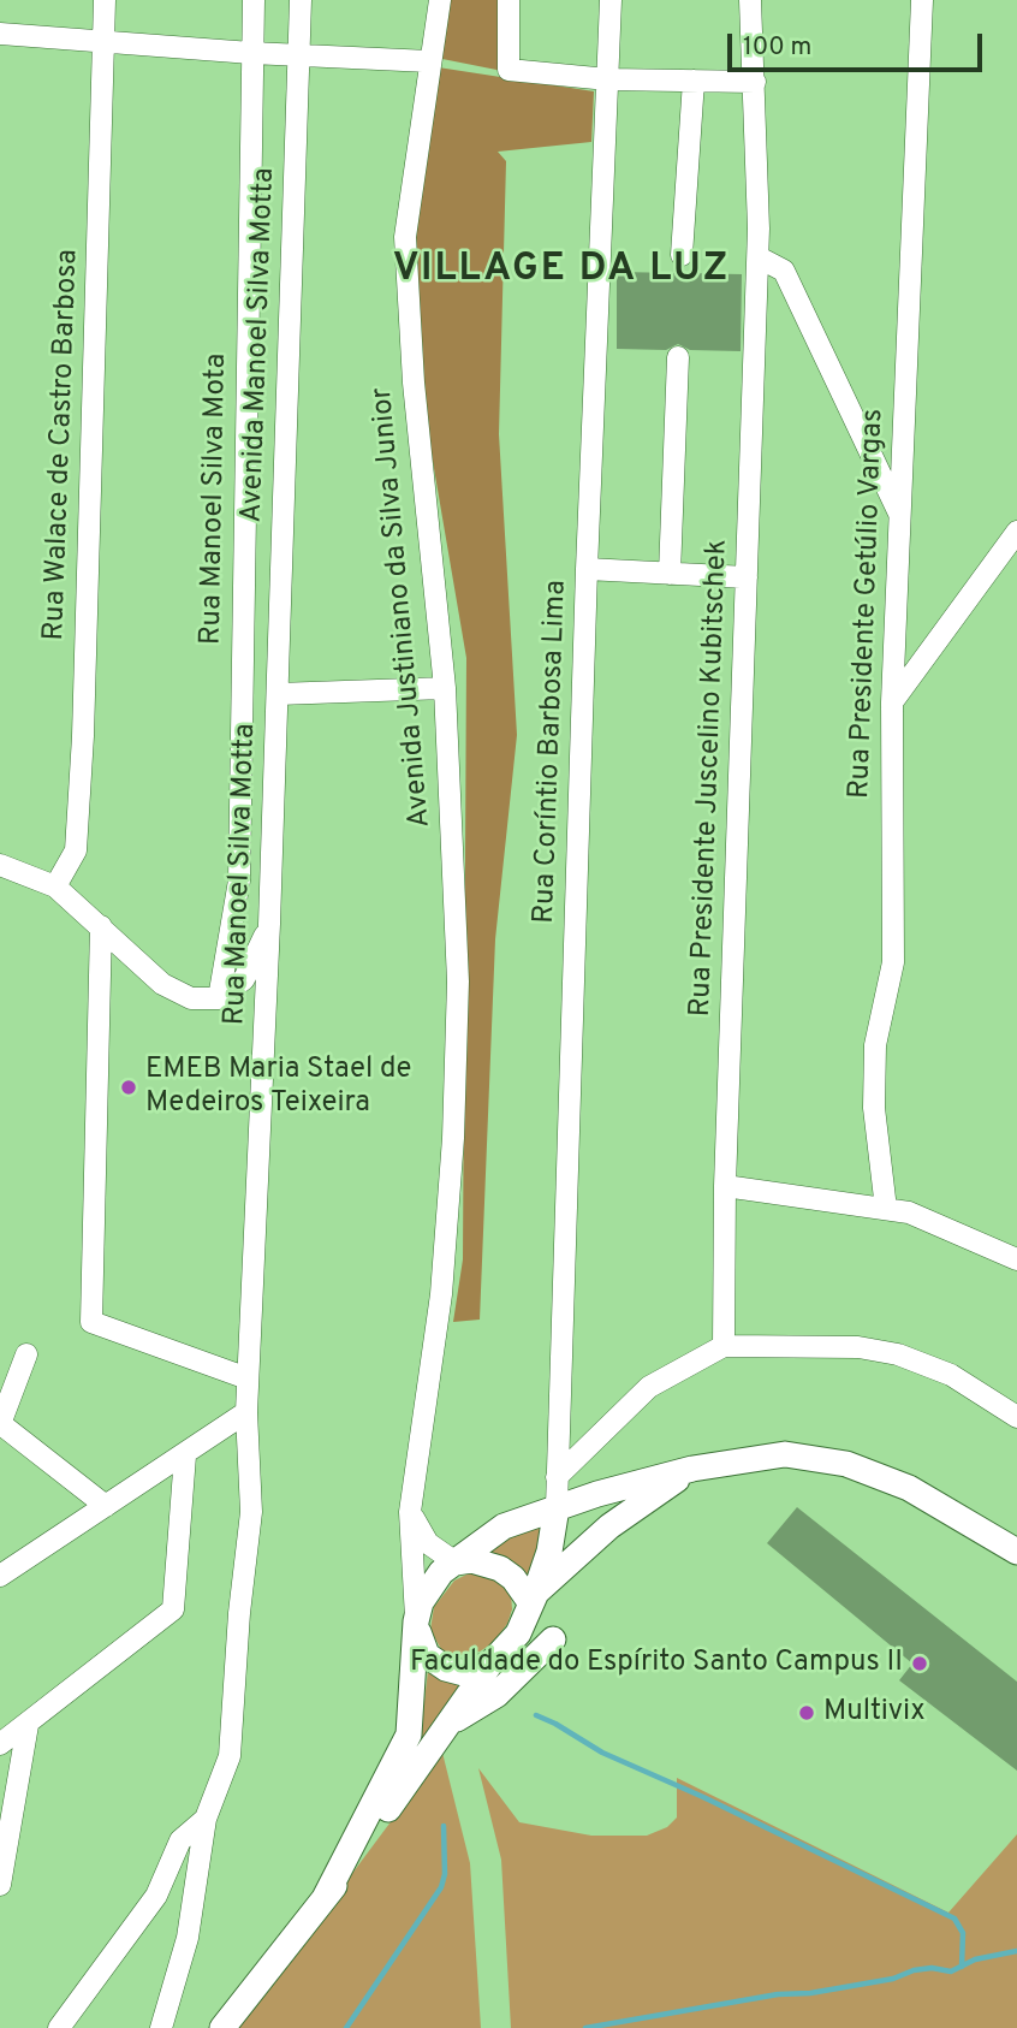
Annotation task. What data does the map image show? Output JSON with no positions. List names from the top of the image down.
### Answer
{
  "streets": {
    "street": [
      "Avenida Manoel Silva Motta",
      "Rua Walace de Castro Barbosa",
      "Rua Manoel Silva Mota",
      "Rua Presidente Getúlio Vargas",
      "Avenida Justiniano da Silva Junior",
      "Rua Coríntio Barbosa Lima",
      "Rua Presidente Juscelino Kubitschek",
      "Rua Manoel Silva Motta"
    ]
  },
  "crossings": [
    ["Avenida Manoel Silva Motta", "Rua Manoel Silva Motta"]
  ],
  "districts": ["VILLAGE DA LUZ"],
  "places": ["EMEB Maria Stael de Medeiros Teixeira", "Faculdade do Espírito Santo Campus II", "Multivix"],
  "scale_bar": "100 m"
}
